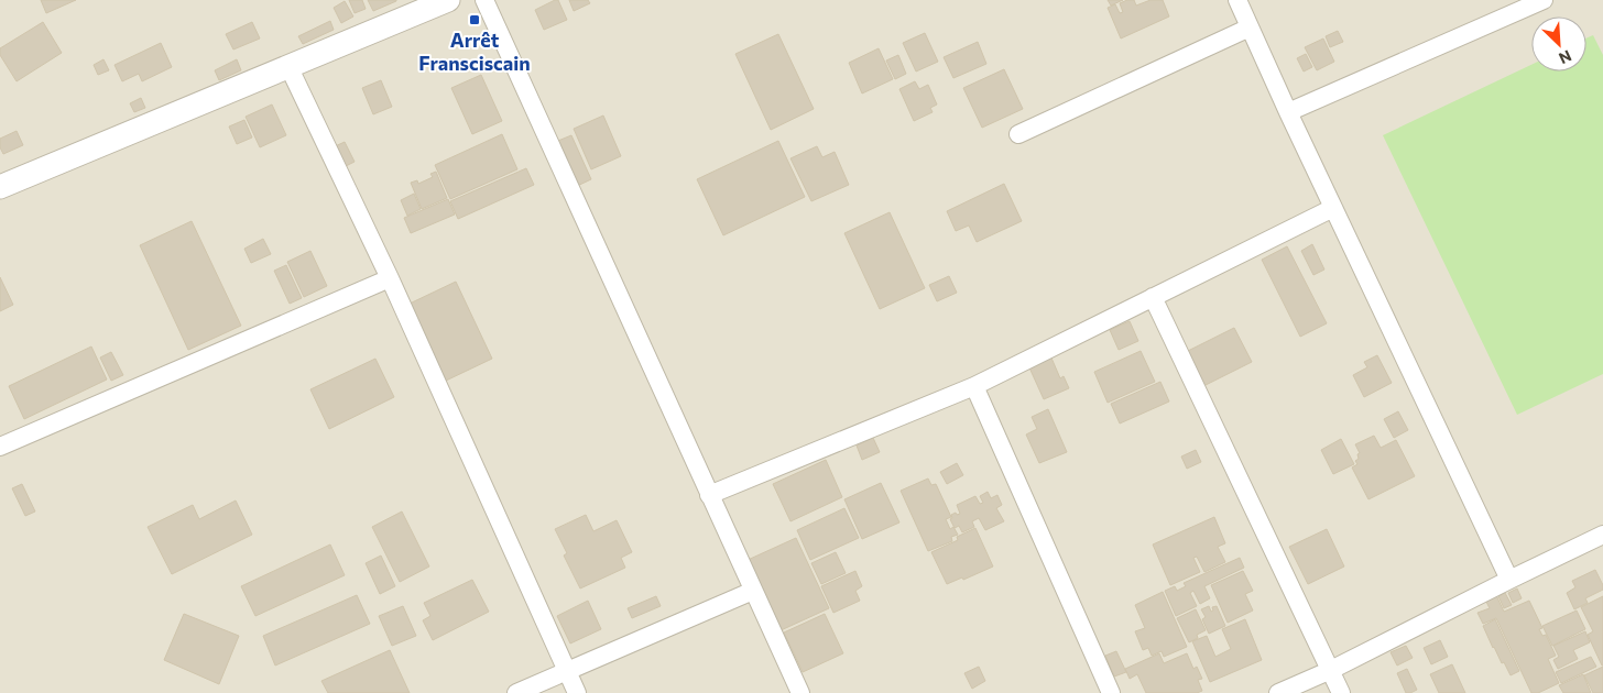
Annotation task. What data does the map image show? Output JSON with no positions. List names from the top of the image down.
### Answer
{
  "places": {
    "transit": ["Arrêt Fransciscain"]
  },
  "north": "bottom right"
}
